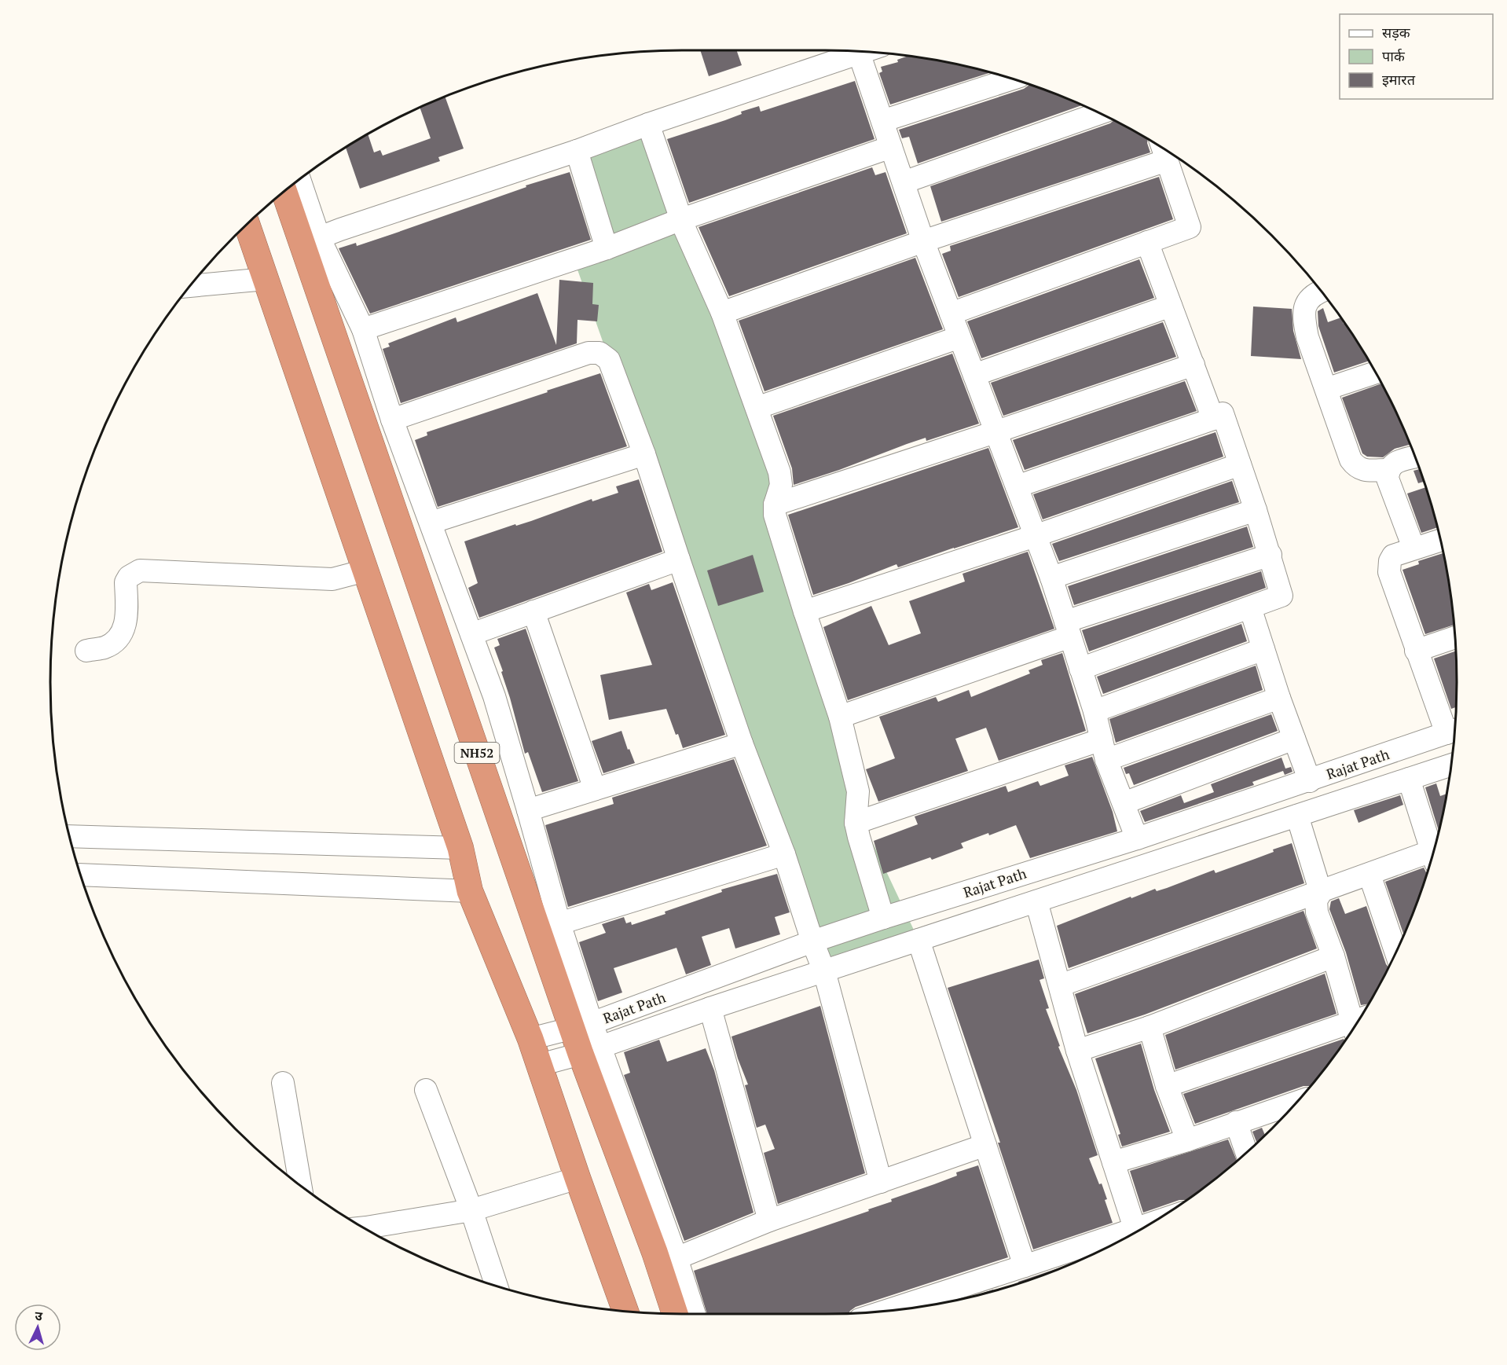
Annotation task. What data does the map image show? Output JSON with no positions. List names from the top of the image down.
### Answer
{
  "streets": {
    "highway": ["NH52"],
    "street": ["Rajat Path"]
  },
  "crossings": [
    ["NH52", "Rajat Path"]
  ],
  "legend": ["सड़क", "पार्क", "इमारत"],
  "north": "top"
}
